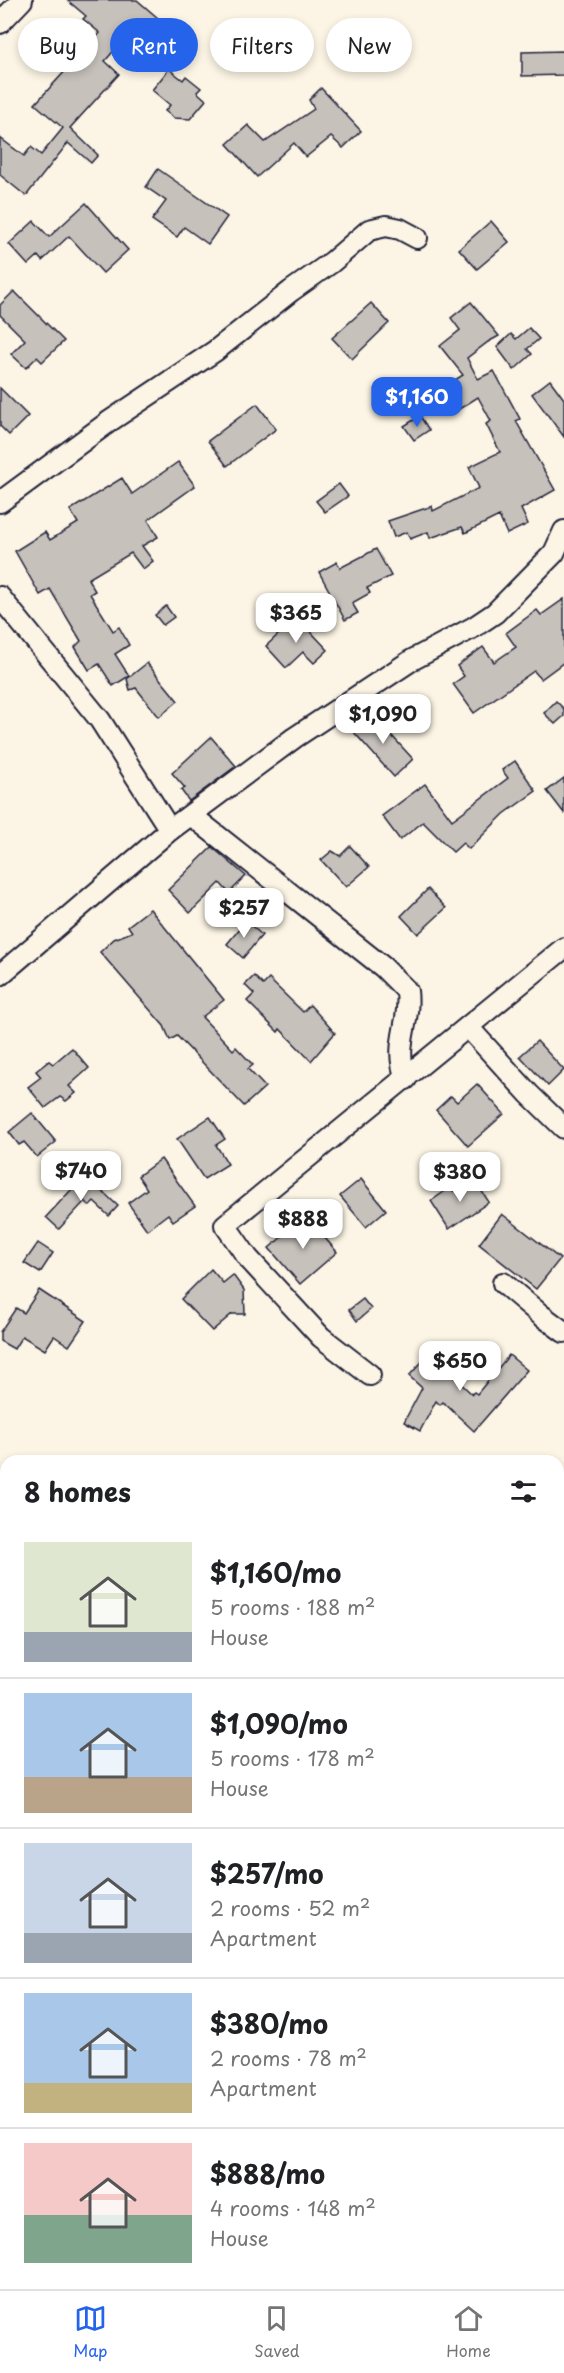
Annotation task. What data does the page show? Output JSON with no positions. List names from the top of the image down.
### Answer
{
  "page": {
    "chip": [
      "Buy",
      "Rent",
      "Filters",
      "New"
    ],
    "price": [
      "$1,160",
      "$365",
      "$1,090",
      "$257",
      "$740",
      "$380",
      "$888",
      "$650"
    ],
    "heading": "8 homes",
    "list": [
      {
        "name": "$1,160/mo",
        "note": "5 rooms · 188 m² · House"
      },
      {
        "name": "$1,090/mo",
        "note": "5 rooms · 178 m² · House"
      },
      {
        "name": "$257/mo",
        "note": "2 rooms · 52 m² · Apartment"
      },
      {
        "name": "$380/mo",
        "note": "2 rooms · 78 m² · Apartment"
      },
      {
        "name": "$888/mo",
        "note": "4 rooms · 148 m² · House"
      }
    ],
    "tabs": ["Map", "Saved", "Home"]
  }
}
